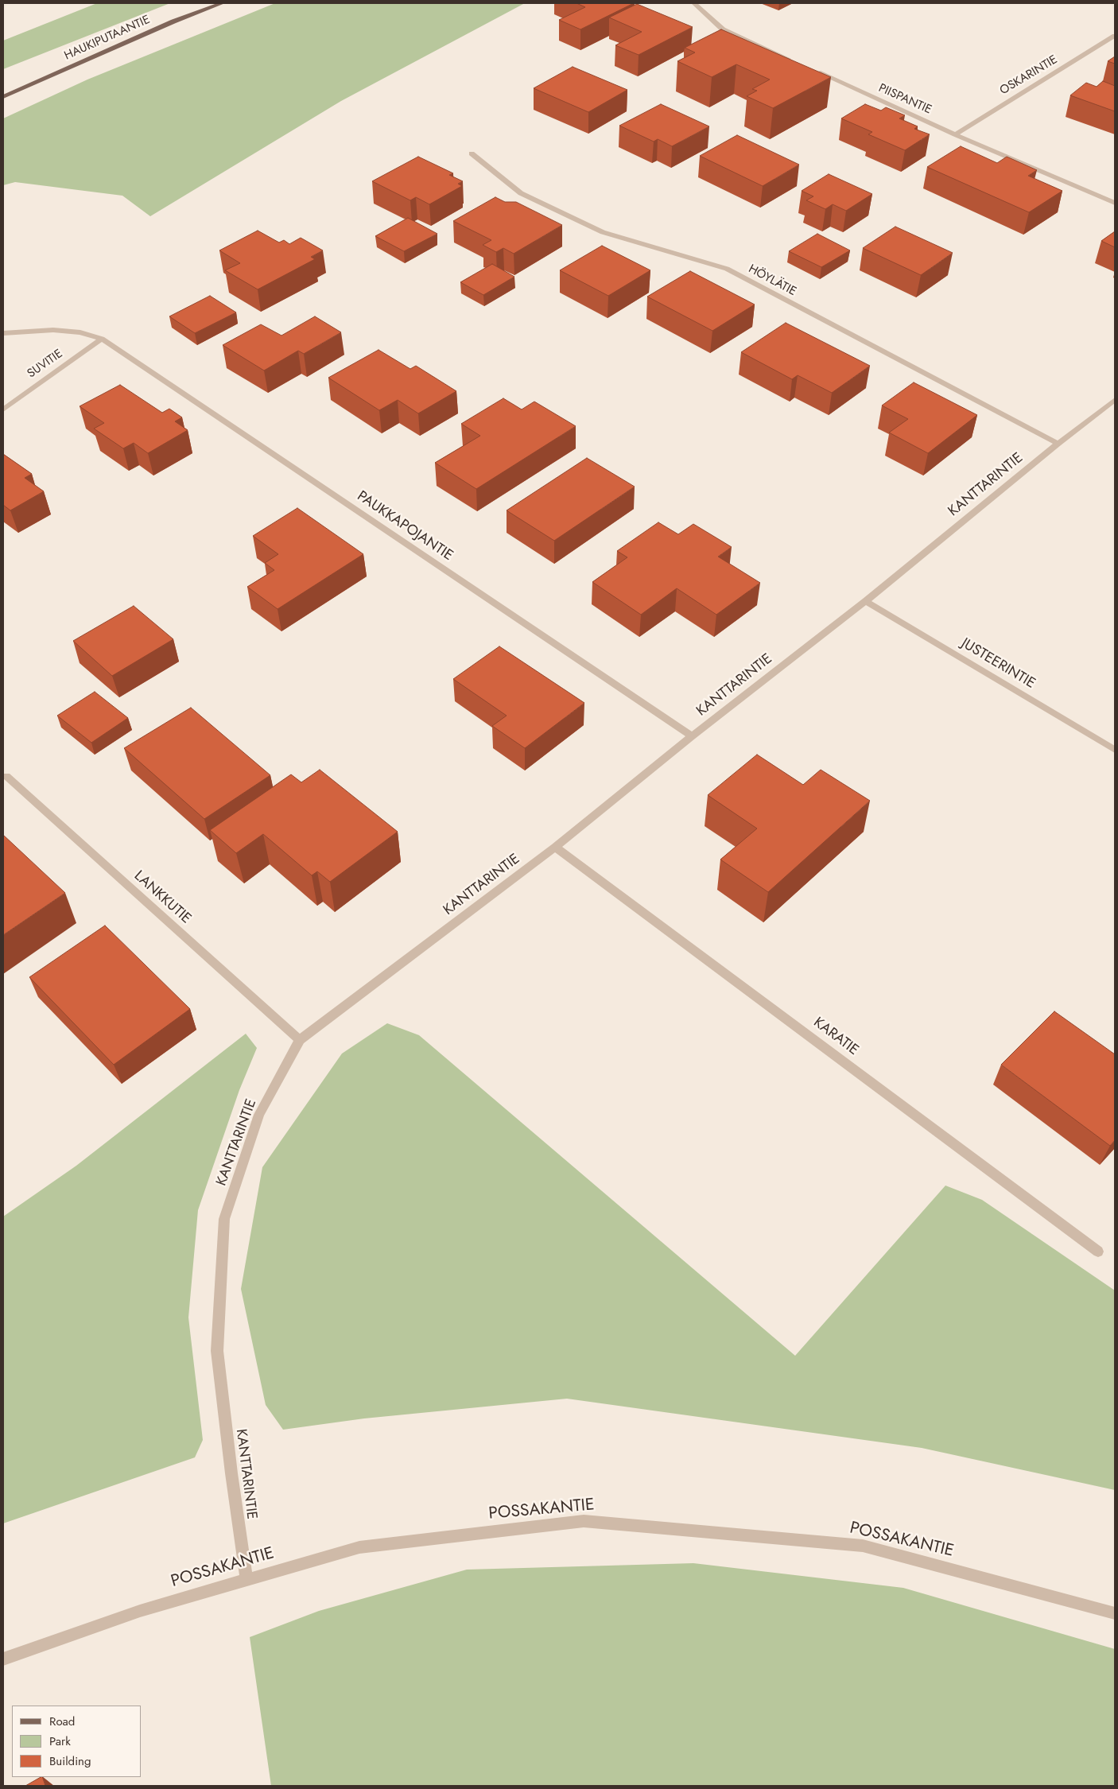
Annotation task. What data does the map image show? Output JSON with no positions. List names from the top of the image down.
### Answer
{
  "streets": {
    "main road": ["HAUKIPUTAANTIE"],
    "street": [
      "OSKARINTIE",
      "PIISPANTIE",
      "HÖYLÄTIE",
      "SUVITIE",
      "KANTTARINTIE",
      "PAUKKAPOJANTIE",
      "JUSTEERINTIE",
      "LANKKUTIE",
      "KARATIE",
      "POSSAKANTIE"
    ]
  },
  "crossings": [
    ["OSKARINTIE", "PIISPANTIE"],
    ["HÖYLÄTIE", "KANTTARINTIE"],
    ["SUVITIE", "PAUKKAPOJANTIE"],
    ["KANTTARINTIE", "PAUKKAPOJANTIE"],
    ["KANTTARINTIE", "JUSTEERINTIE"],
    ["KANTTARINTIE", "LANKKUTIE"],
    ["KANTTARINTIE", "KARATIE"],
    ["KANTTARINTIE", "POSSAKANTIE"]
  ],
  "legend": ["Road", "Park", "Building"]
}
